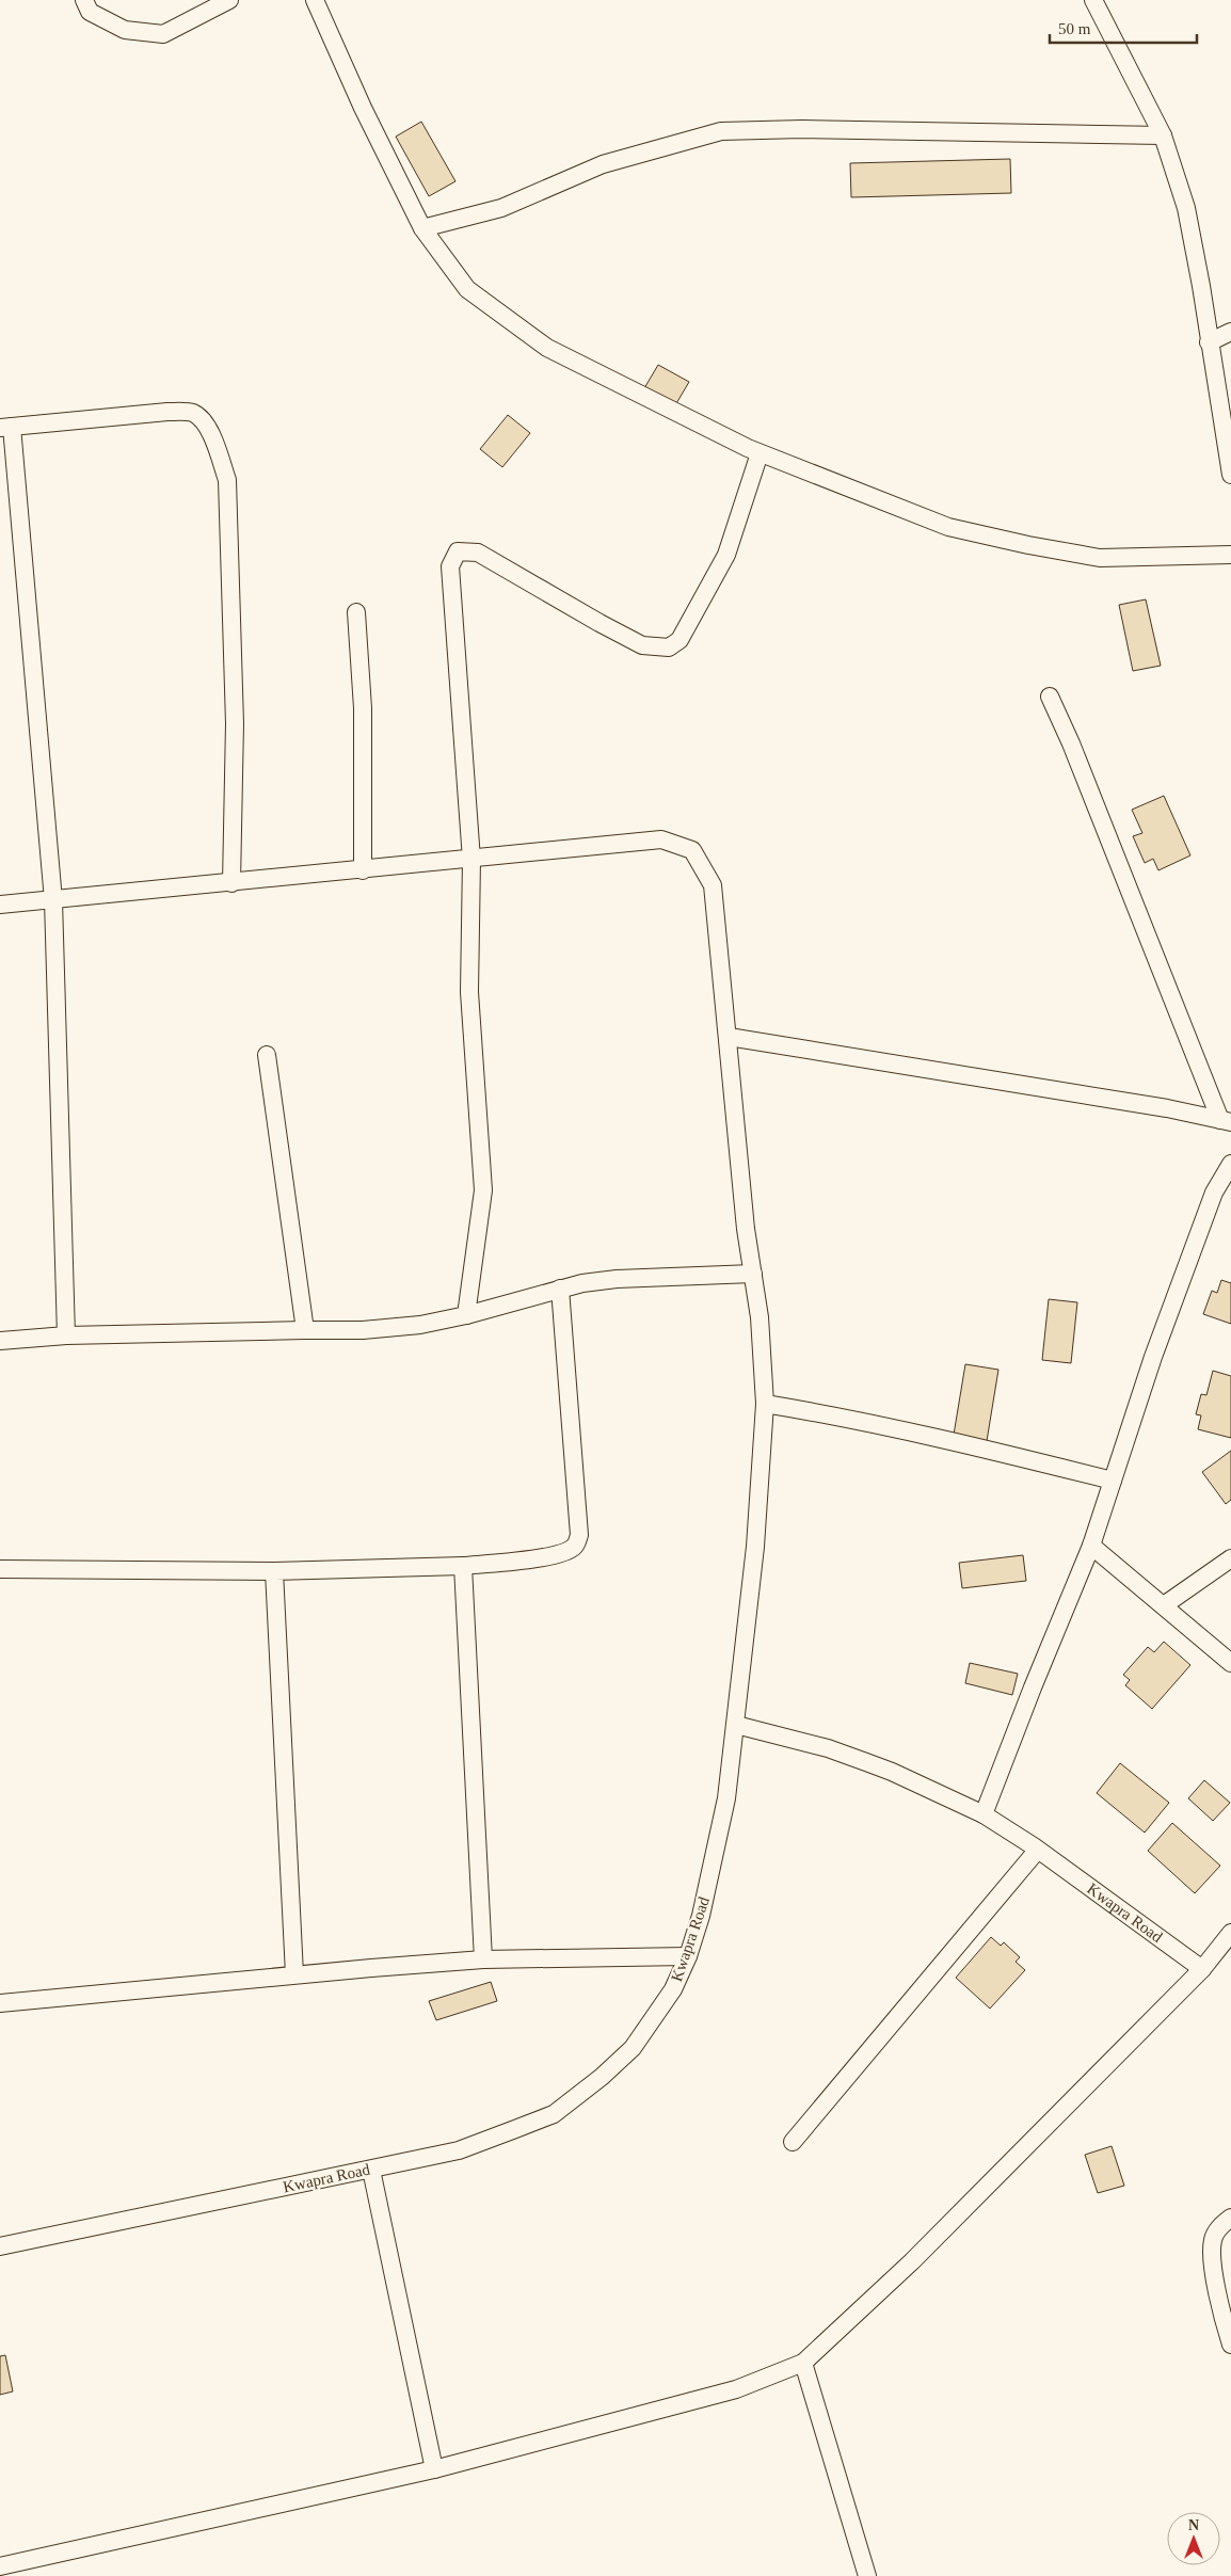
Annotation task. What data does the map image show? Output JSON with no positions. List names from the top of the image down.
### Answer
{
  "streets": {
    "street": ["Kwapra Road"]
  },
  "scale_bar": "50 m",
  "north": "top"
}
